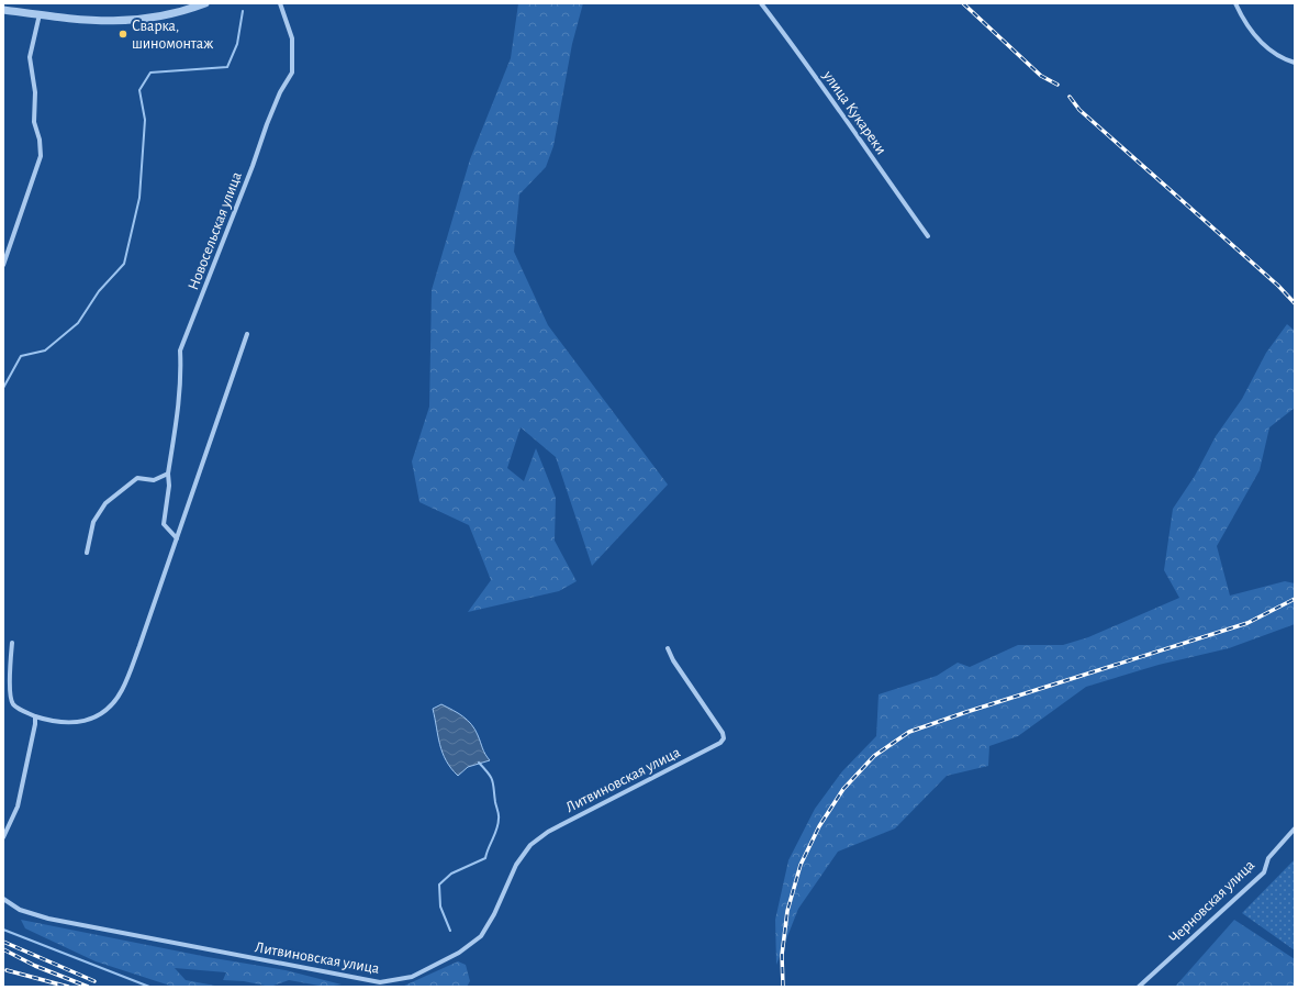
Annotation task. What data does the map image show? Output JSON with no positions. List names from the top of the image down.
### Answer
{
  "streets": {
    "street": [
      "улица Кукареки",
      "Новосельская улица",
      "Литвиновская улица",
      "Черновская улица"
    ]
  },
  "places": ["Сварка, шиномонтаж"]
}
